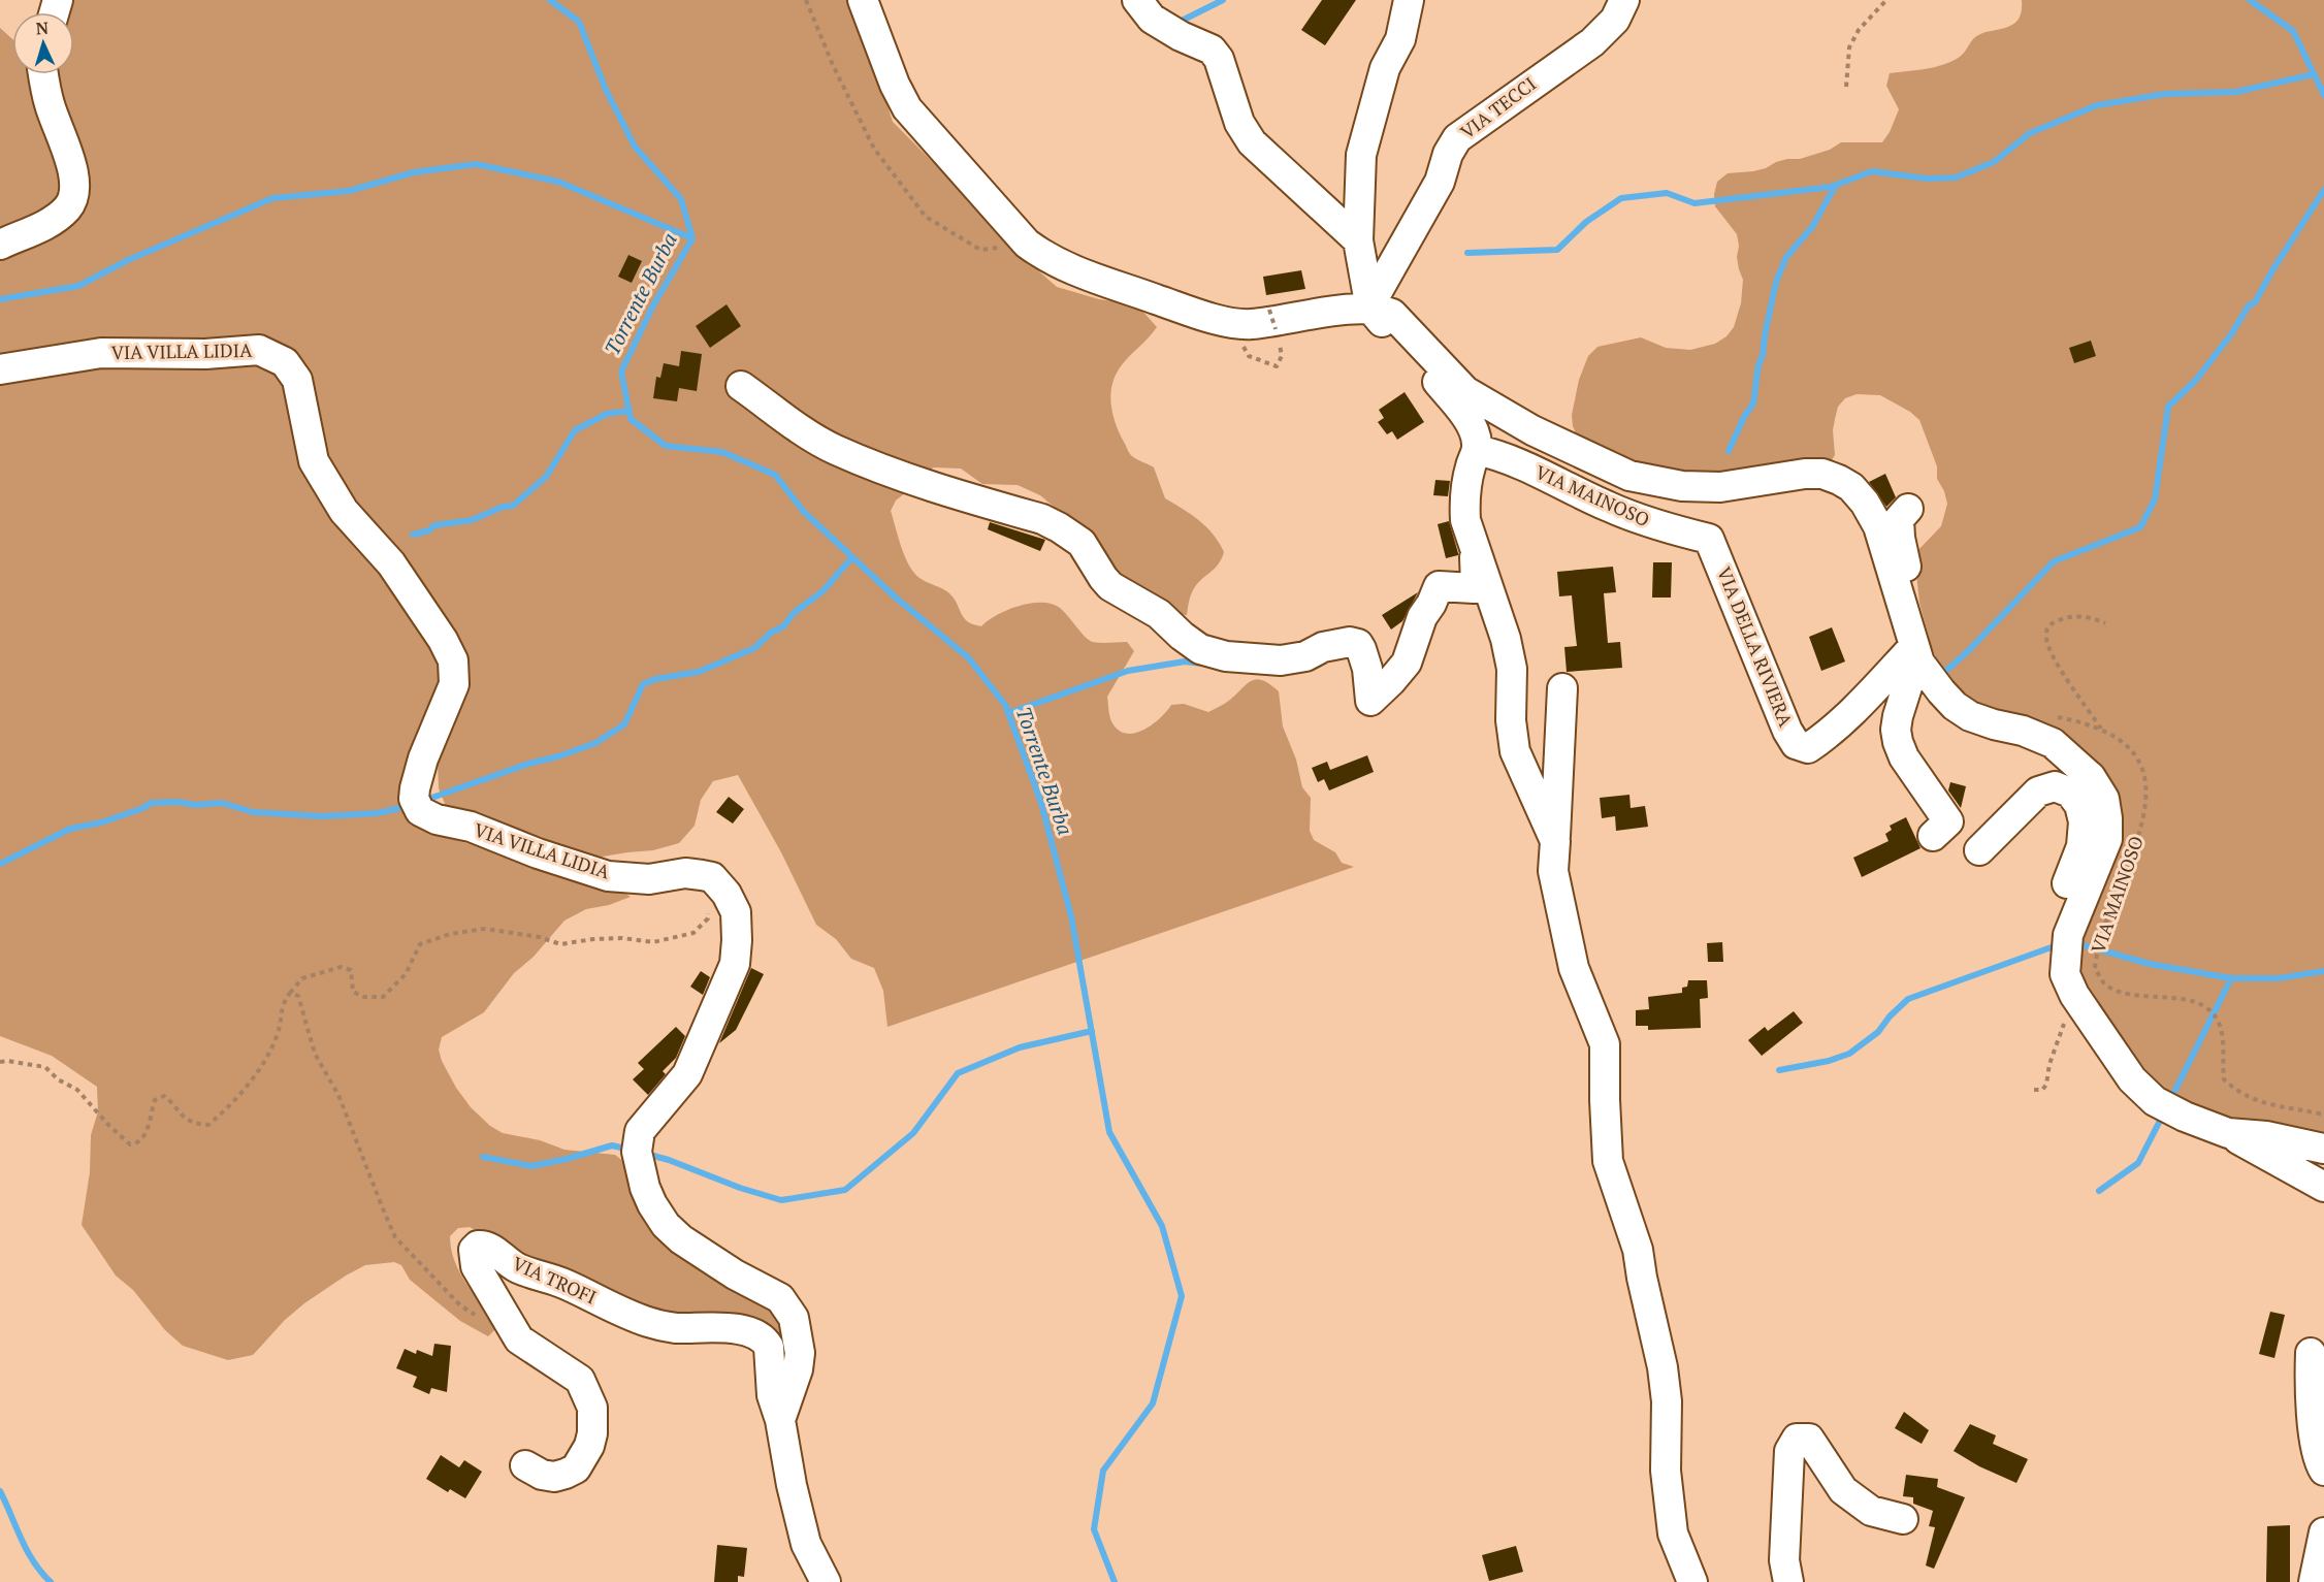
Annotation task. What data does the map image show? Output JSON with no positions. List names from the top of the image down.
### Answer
{
  "streets": {
    "street": [
      "VIA TECCI",
      "VIA VILLA LIDIA",
      "VIA MAINOSO",
      "VIA DELLA RIVIERA",
      "VIA TROFI"
    ]
  },
  "crossings": [
    ["VIA VILLA LIDIA", "VIA TROFI"],
    ["VIA MAINOSO", "VIA DELLA RIVIERA"]
  ],
  "water": ["Torrente Burba"],
  "north": "top"
}
